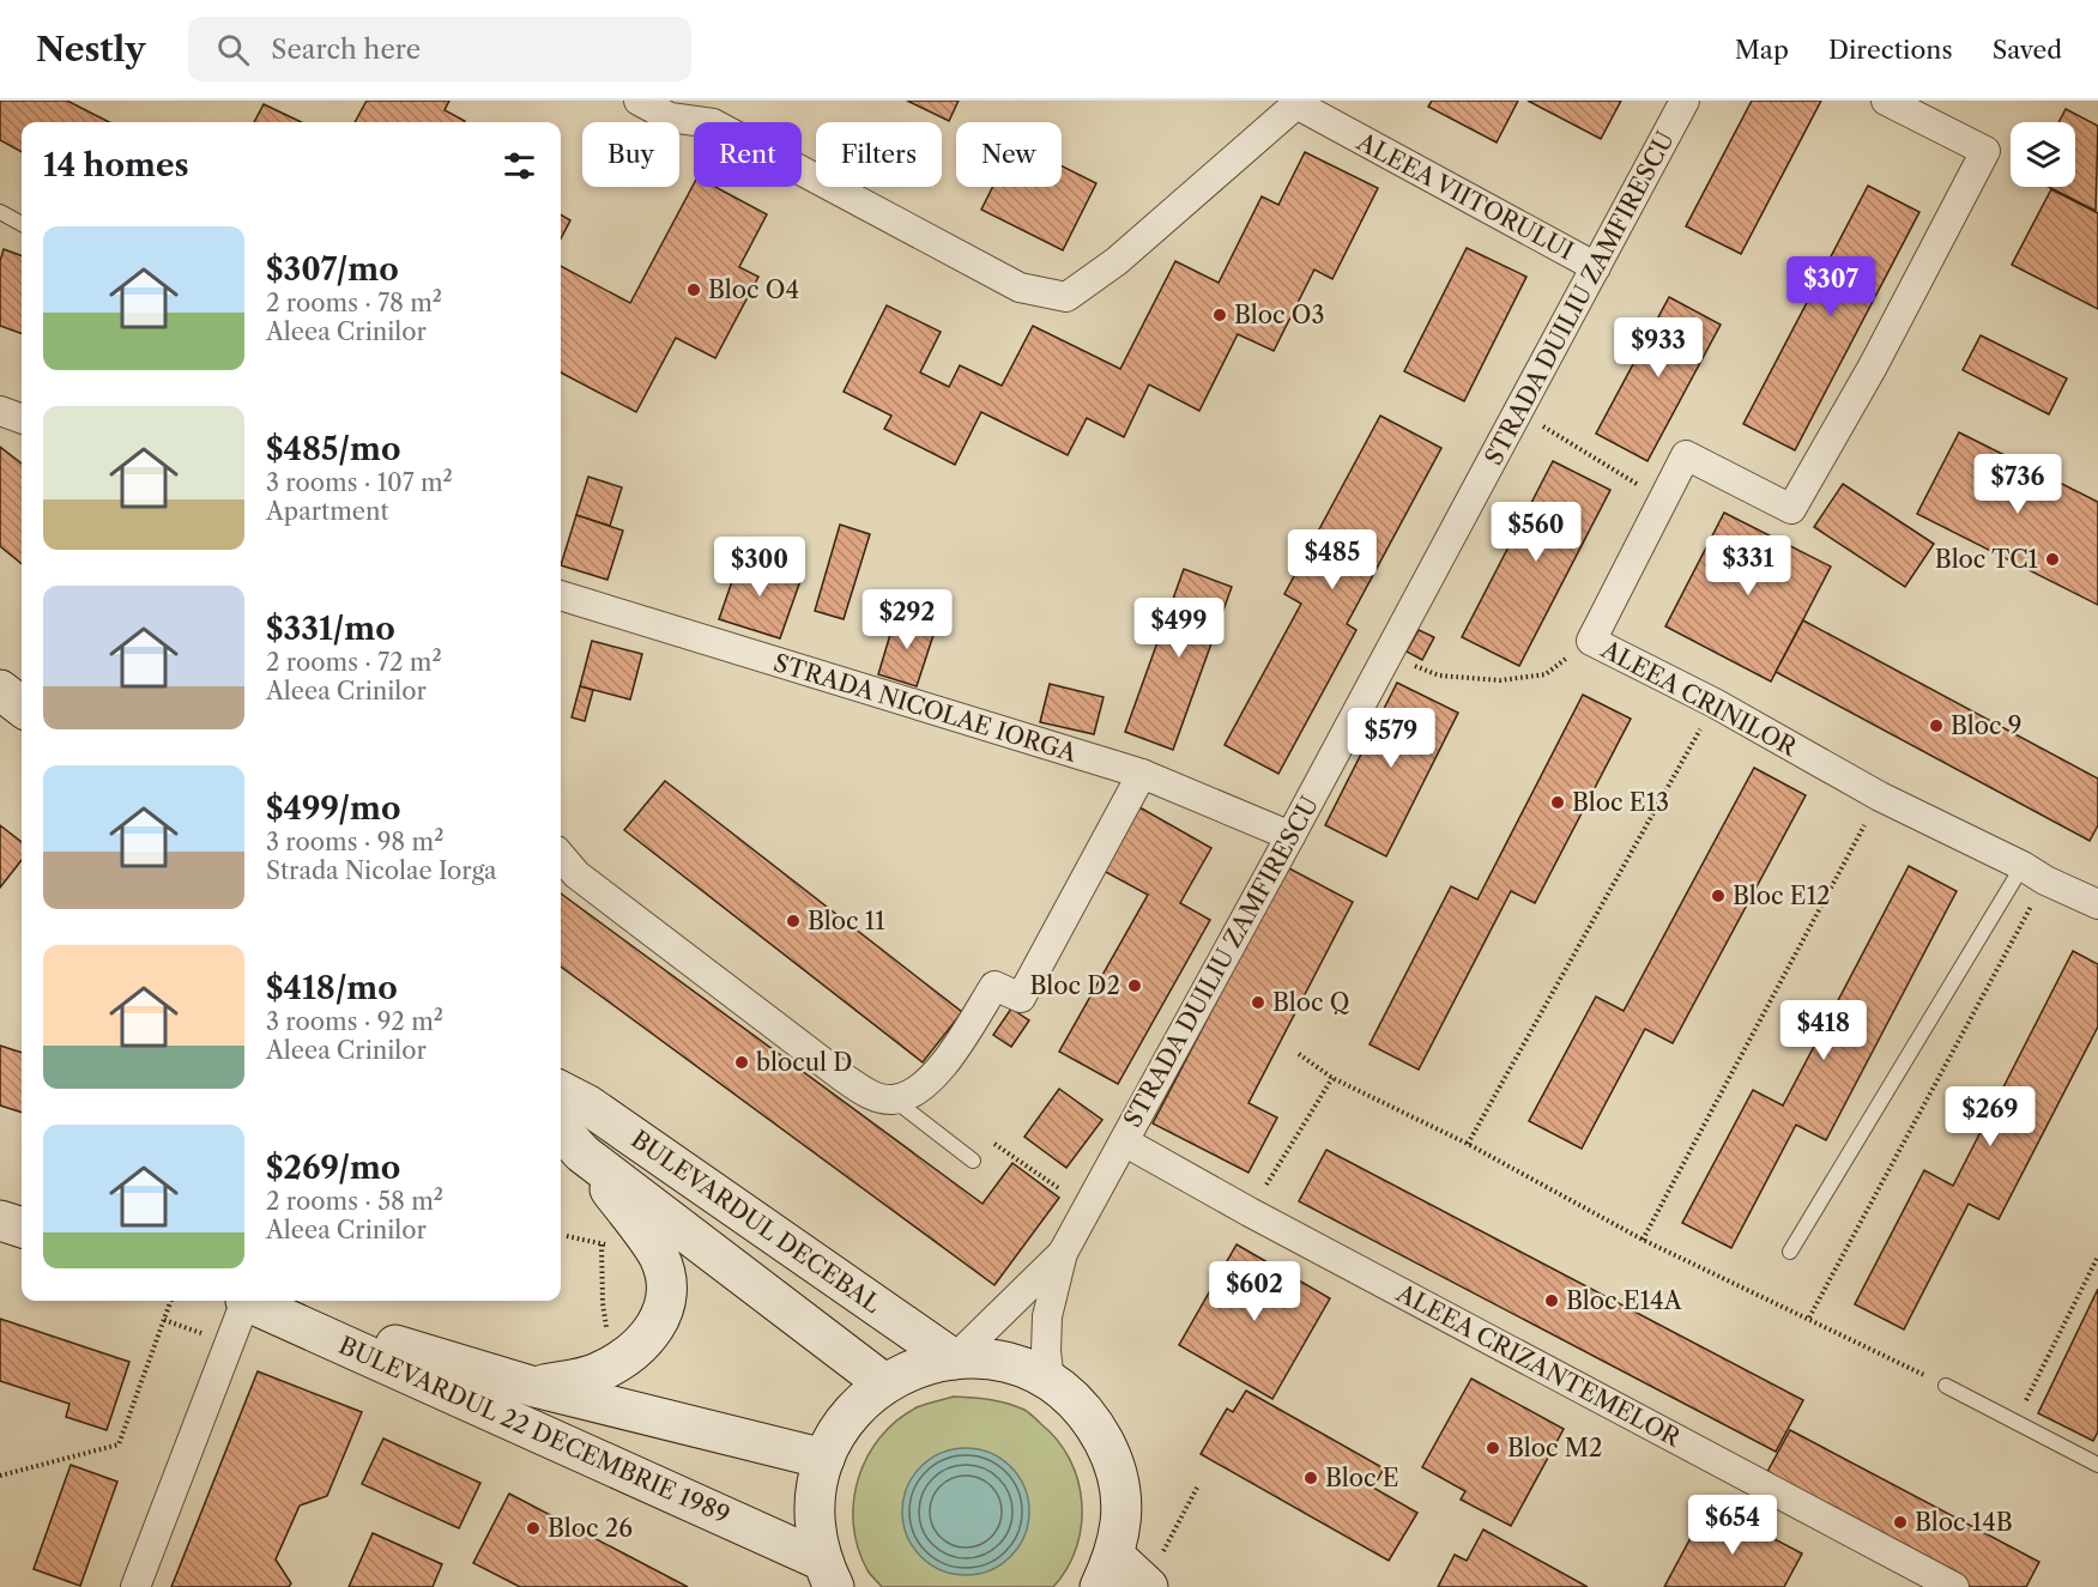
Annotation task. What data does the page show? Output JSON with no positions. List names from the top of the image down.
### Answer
{
  "streets": {
    "street": [
      "ALEEA VIITORULUI",
      "STRADA DUILIU ZAMFIRESCU",
      "ALEEA CRINILOR",
      "STRADA NICOLAE IORGA",
      "BULEVARDUL DECEBAL",
      "ALEEA CRIZANTEMELOR",
      "BULEVARDUL 22 DECEMBRIE 1989"
    ]
  },
  "crossings": [
    ["ALEEA VIITORULUI", "STRADA DUILIU ZAMFIRESCU"],
    ["STRADA DUILIU ZAMFIRESCU", "STRADA NICOLAE IORGA"],
    ["STRADA DUILIU ZAMFIRESCU", "ALEEA CRIZANTEMELOR"]
  ],
  "places": [
    "Bloc O4",
    "Bloc O3",
    "Bloc TC1",
    "Bloc 9",
    "Bloc E13",
    "Bloc E12",
    "Bloc 11",
    "Bloc D2",
    "Bloc Q",
    "blocul D",
    "Bloc E14A",
    "Bloc M2",
    "Bloc E",
    "Bloc 14B",
    "Bloc 26"
  ],
  "page": {
    "header": "Nestly",
    "search": "Search here",
    "nav": ["Map", "Directions", "Saved"],
    "chip": [
      "Buy",
      "Rent",
      "Filters",
      "New"
    ],
    "heading": "14 homes",
    "list": [
      {
        "name": "$307/mo",
        "note": "2 rooms · 78 m² · Aleea Crinilor"
      },
      {
        "name": "$485/mo",
        "note": "3 rooms · 107 m² · Apartment"
      },
      {
        "name": "$331/mo",
        "note": "2 rooms · 72 m² · Aleea Crinilor"
      },
      {
        "name": "$499/mo",
        "note": "3 rooms · 98 m² · Strada Nicolae Iorga"
      },
      {
        "name": "$418/mo",
        "note": "3 rooms · 92 m² · Aleea Crinilor"
      },
      {
        "name": "$269/mo",
        "note": "2 rooms · 58 m² · Aleea Crinilor"
      }
    ],
    "price": [
      "$307",
      "$933",
      "$736",
      "$560",
      "$485",
      "$331",
      "$300",
      "$292",
      "$499",
      "$579",
      "$418",
      "$269",
      "$602",
      "$654"
    ]
  }
}
